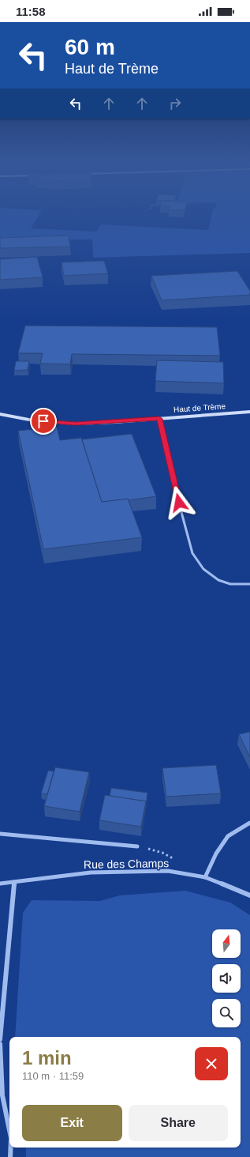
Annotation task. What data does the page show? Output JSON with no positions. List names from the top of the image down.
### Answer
{
  "streets": {
    "main road": ["Haut de Trème"],
    "street": ["Rue des Champs"]
  },
  "north": "top",
  "page": {
    "status": "11:58",
    "turn": ["60 m", "Haut de Trème"],
    "heading": ["1 min", "110 m · 11:59"],
    "buttons": ["Exit", "Share"]
  }
}
